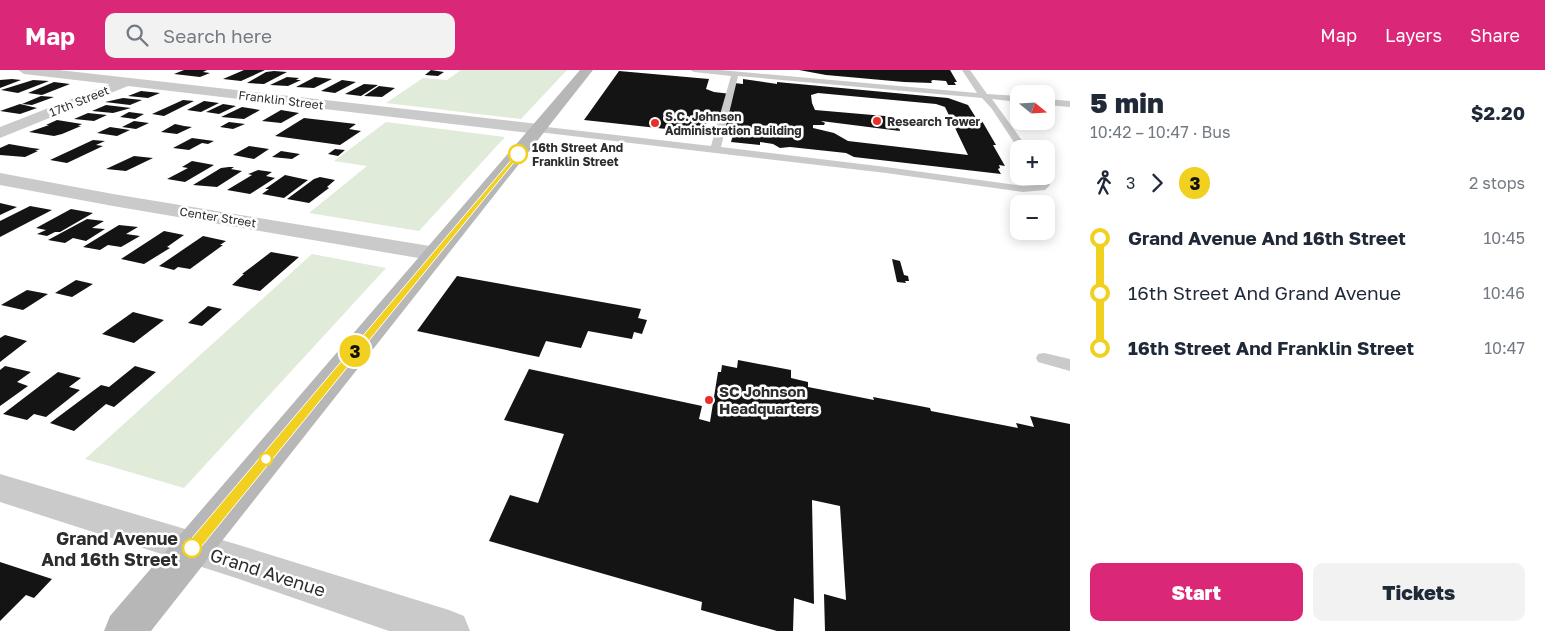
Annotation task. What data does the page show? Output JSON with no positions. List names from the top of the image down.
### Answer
{
  "streets": {
    "street": [
      "Franklin Street",
      "17th Street",
      "Center Street",
      "Grand Avenue"
    ]
  },
  "crossings": [
    ["Franklin Street", "17th Street"]
  ],
  "places": [
    "Research Tower",
    "S.C. Johnson Administration Building",
    "16th Street And Franklin Street",
    "SC Johnson Headquarters",
    "Grand Avenue And 16th Street"
  ],
  "lines": ["bus line 3"],
  "north": "right",
  "page": {
    "header": "Map",
    "search": "Search here",
    "nav": ["Map", "Layers", "Share"],
    "on_map": "3",
    "heading": ["5 min", "10:42 – 10:47 · Bus", "$2.20"],
    "map_buttons": ["+", "−"],
    "legs": ["3", "3", "2 stops"],
    "list": [
      {
        "name": "Grand Avenue And 16th Street",
        "value": "10:45"
      },
      {
        "name": "16th Street And Grand Avenue",
        "value": "10:46"
      },
      {
        "name": "16th Street And Franklin Street",
        "value": "10:47"
      }
    ],
    "buttons": ["Start", "Tickets"]
  }
}
